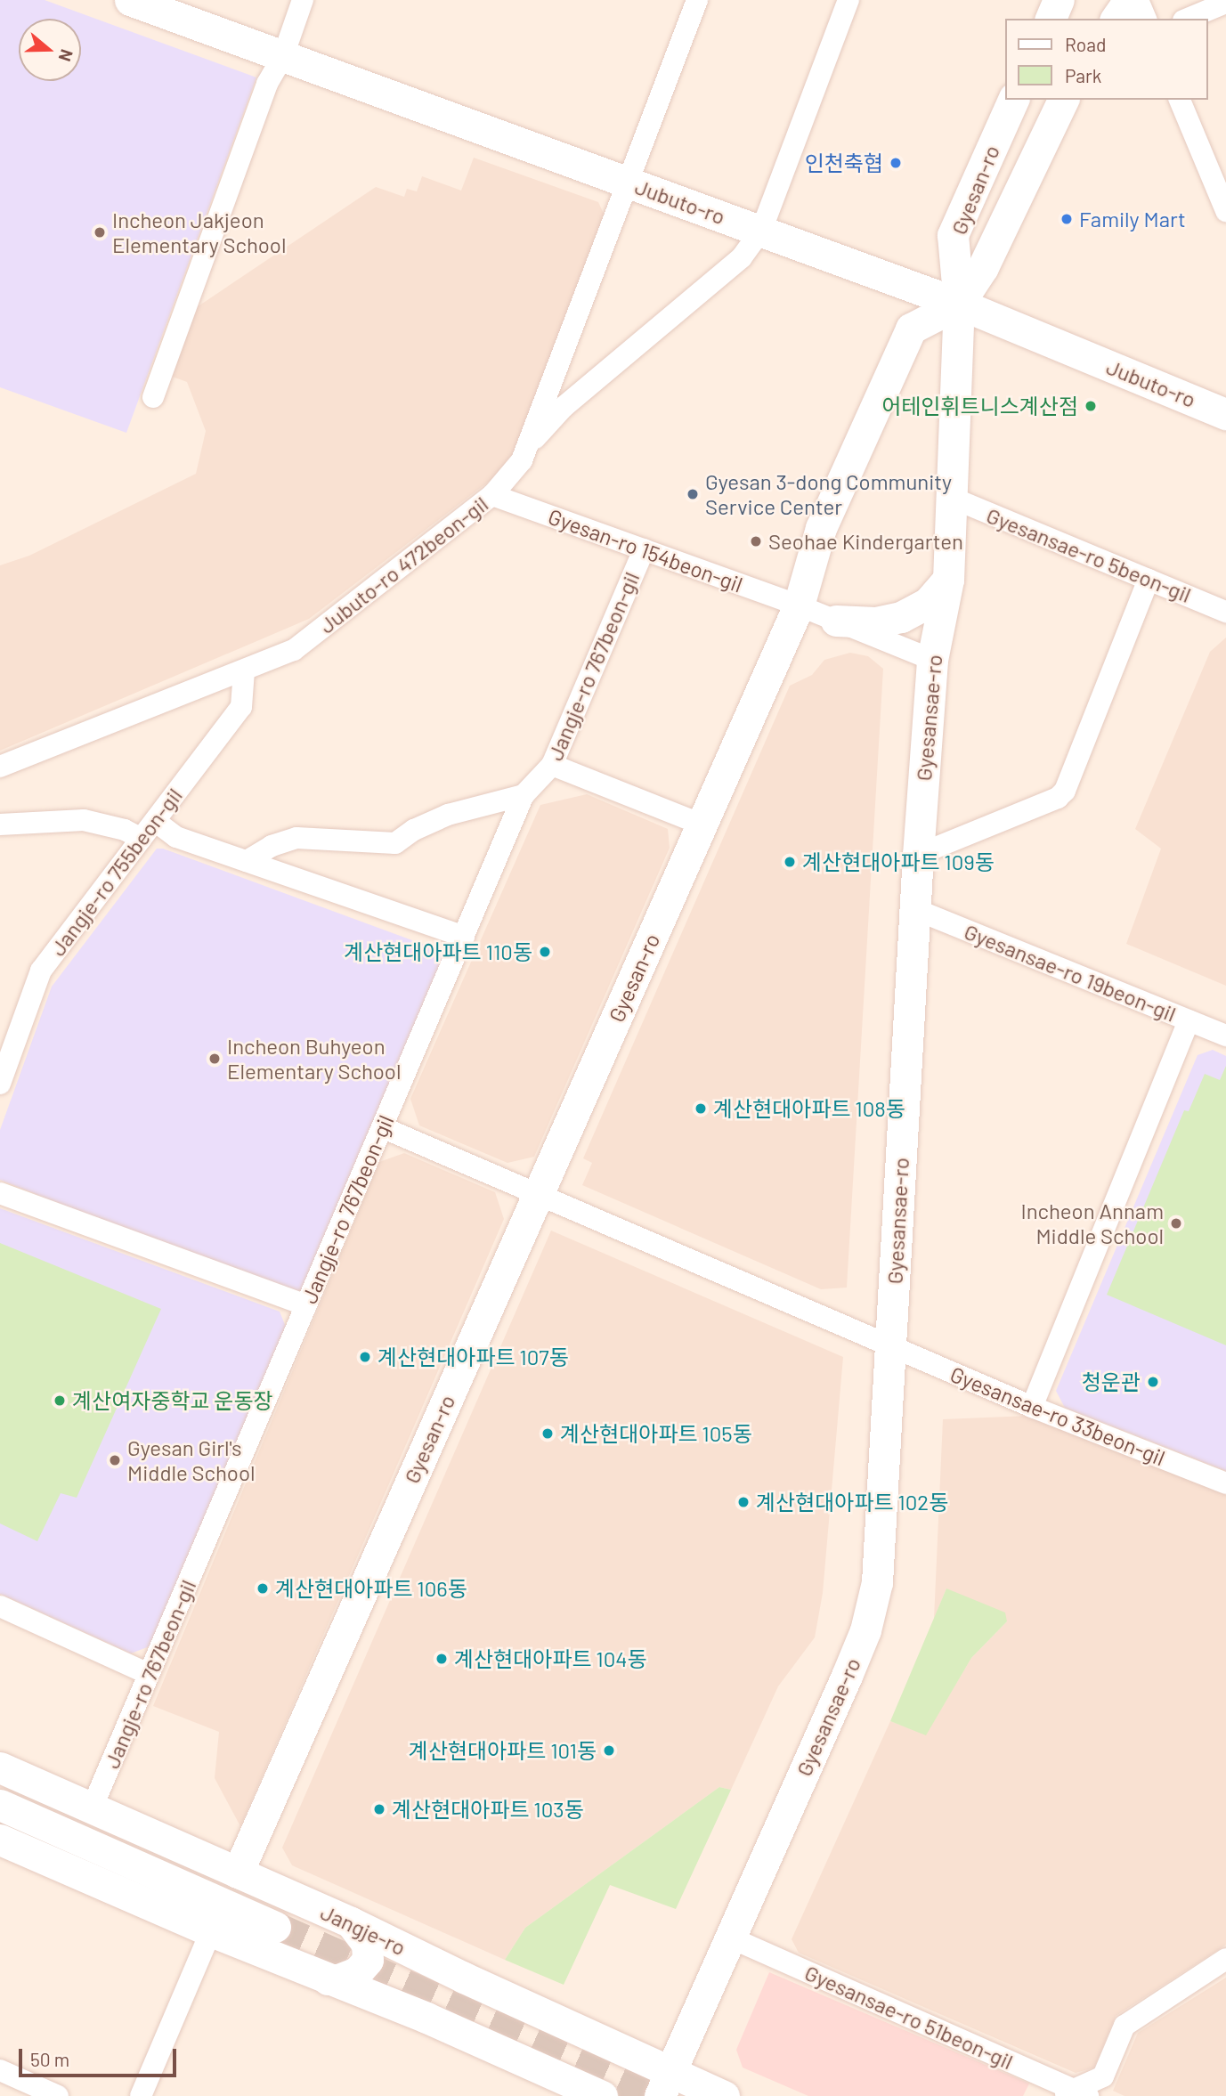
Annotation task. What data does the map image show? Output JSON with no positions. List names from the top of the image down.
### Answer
{
  "streets": {
    "street": [
      "Gyesan-ro",
      "Jubuto-ro",
      "Gyesan-ro 154beon-gil",
      "Gyesansae-ro 5beon-gil",
      "Jubuto-ro 472beon-gil",
      "Jangje-ro 767beon-gil",
      "Gyesansae-ro",
      "Jangje-ro 755beon-gil",
      "Gyesansae-ro 19beon-gil",
      "Gyesansae-ro 33beon-gil",
      "Jangje-ro",
      "Gyesansae-ro 51beon-gil"
    ]
  },
  "crossings": [
    ["Gyesan-ro", "Jubuto-ro"],
    ["Gyesan-ro", "Gyesan-ro 154beon-gil"],
    ["Gyesan-ro", "Gyesansae-ro"],
    ["Gyesan-ro", "Gyesansae-ro 33beon-gil"],
    ["Gyesan-ro", "Jangje-ro"],
    ["Jubuto-ro", "Jubuto-ro 472beon-gil"],
    ["Jubuto-ro", "Gyesansae-ro"],
    ["Gyesan-ro 154beon-gil", "Jubuto-ro 472beon-gil"],
    ["Gyesan-ro 154beon-gil", "Jangje-ro 767beon-gil"],
    ["Gyesan-ro 154beon-gil", "Gyesansae-ro"],
    ["Gyesansae-ro 5beon-gil", "Gyesansae-ro"],
    ["Jubuto-ro 472beon-gil", "Jangje-ro 755beon-gil"],
    ["Jangje-ro 767beon-gil", "Gyesansae-ro 33beon-gil"],
    ["Jangje-ro 767beon-gil", "Jangje-ro"],
    ["Gyesansae-ro", "Gyesansae-ro 19beon-gil"],
    ["Gyesansae-ro", "Gyesansae-ro 33beon-gil"],
    ["Gyesansae-ro", "Jangje-ro"],
    ["Gyesansae-ro", "Gyesansae-ro 51beon-gil"]
  ],
  "places": [
    "인천축협",
    "Family Mart",
    "Incheon Jakjeon Elementary School",
    "어테인휘트니스계산점",
    "Gyesan 3-dong Community Service Center",
    "Seohae Kindergarten",
    "계산현대아파트 109동",
    "계산현대아파트 110동",
    "Incheon Buhyeon Elementary School",
    "계산현대아파트 108동",
    "Incheon Annam Middle School",
    "계산현대아파트 107동",
    "청운관",
    "계산여자중학교 운동장",
    "계산현대아파트 105동",
    "Gyesan Girl's Middle School",
    "계산현대아파트 102동",
    "계산현대아파트 106동",
    "계산현대아파트 104동",
    "계산현대아파트 101동",
    "계산현대아파트 103동"
  ],
  "legend": ["Road", "Park"],
  "scale_bar": "50 m",
  "north": "right"
}
